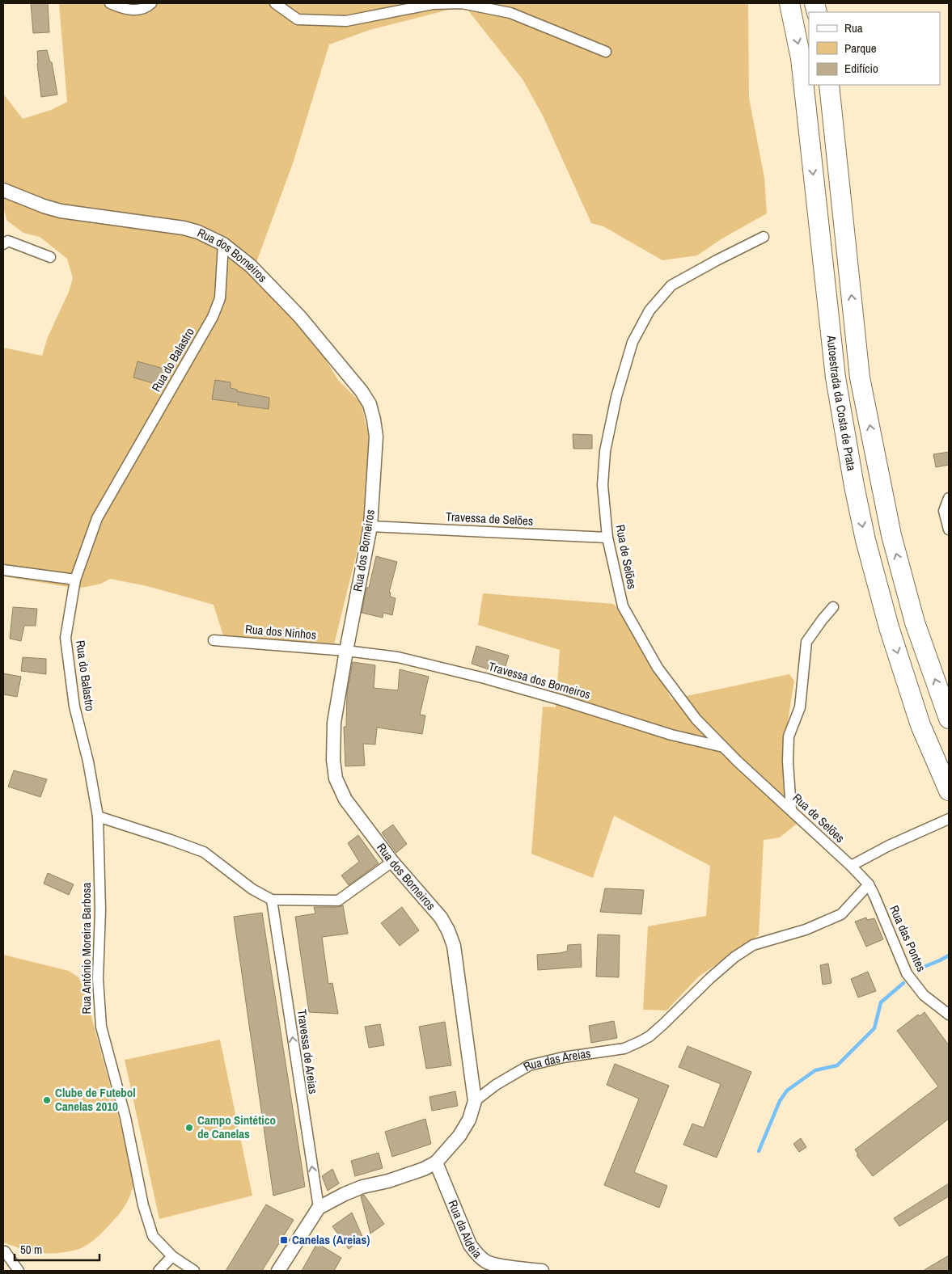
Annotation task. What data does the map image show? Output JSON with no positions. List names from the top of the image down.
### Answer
{
  "streets": {
    "highway": ["Autoestrada da Costa de Prata"],
    "street": [
      "Rua dos Borneiros",
      "Rua do Balastro",
      "Travessa de Selões",
      "Rua de Selões",
      "Rua dos Ninhos",
      "Travessa dos Borneiros",
      "Rua das Pontes",
      "Rua António Moreira Barbosa",
      "Travessa de Areias",
      "Rua das Areias",
      "Rua da Aldeia"
    ]
  },
  "crossings": [
    ["Rua dos Borneiros", "Rua do Balastro"],
    ["Rua dos Borneiros", "Travessa de Selões"],
    ["Rua dos Borneiros", "Rua dos Ninhos"],
    ["Rua dos Borneiros", "Travessa dos Borneiros"],
    ["Rua dos Borneiros", "Rua das Areias"],
    ["Rua do Balastro", "Rua António Moreira Barbosa"],
    ["Travessa de Selões", "Rua de Selões"],
    ["Rua de Selões", "Travessa dos Borneiros"],
    ["Rua de Selões", "Rua das Pontes"],
    ["Rua dos Ninhos", "Travessa dos Borneiros"],
    ["Rua das Pontes", "Rua das Areias"]
  ],
  "one_way": ["Travessa de Areias"],
  "places": {
    "other": ["Clube de Futebol Canelas 2010", "Campo Sintético de Canelas"],
    "transit": ["Canelas (Areias)"]
  },
  "legend": ["Rua", "Parque", "Edifício"],
  "scale_bar": "50 m"
}
